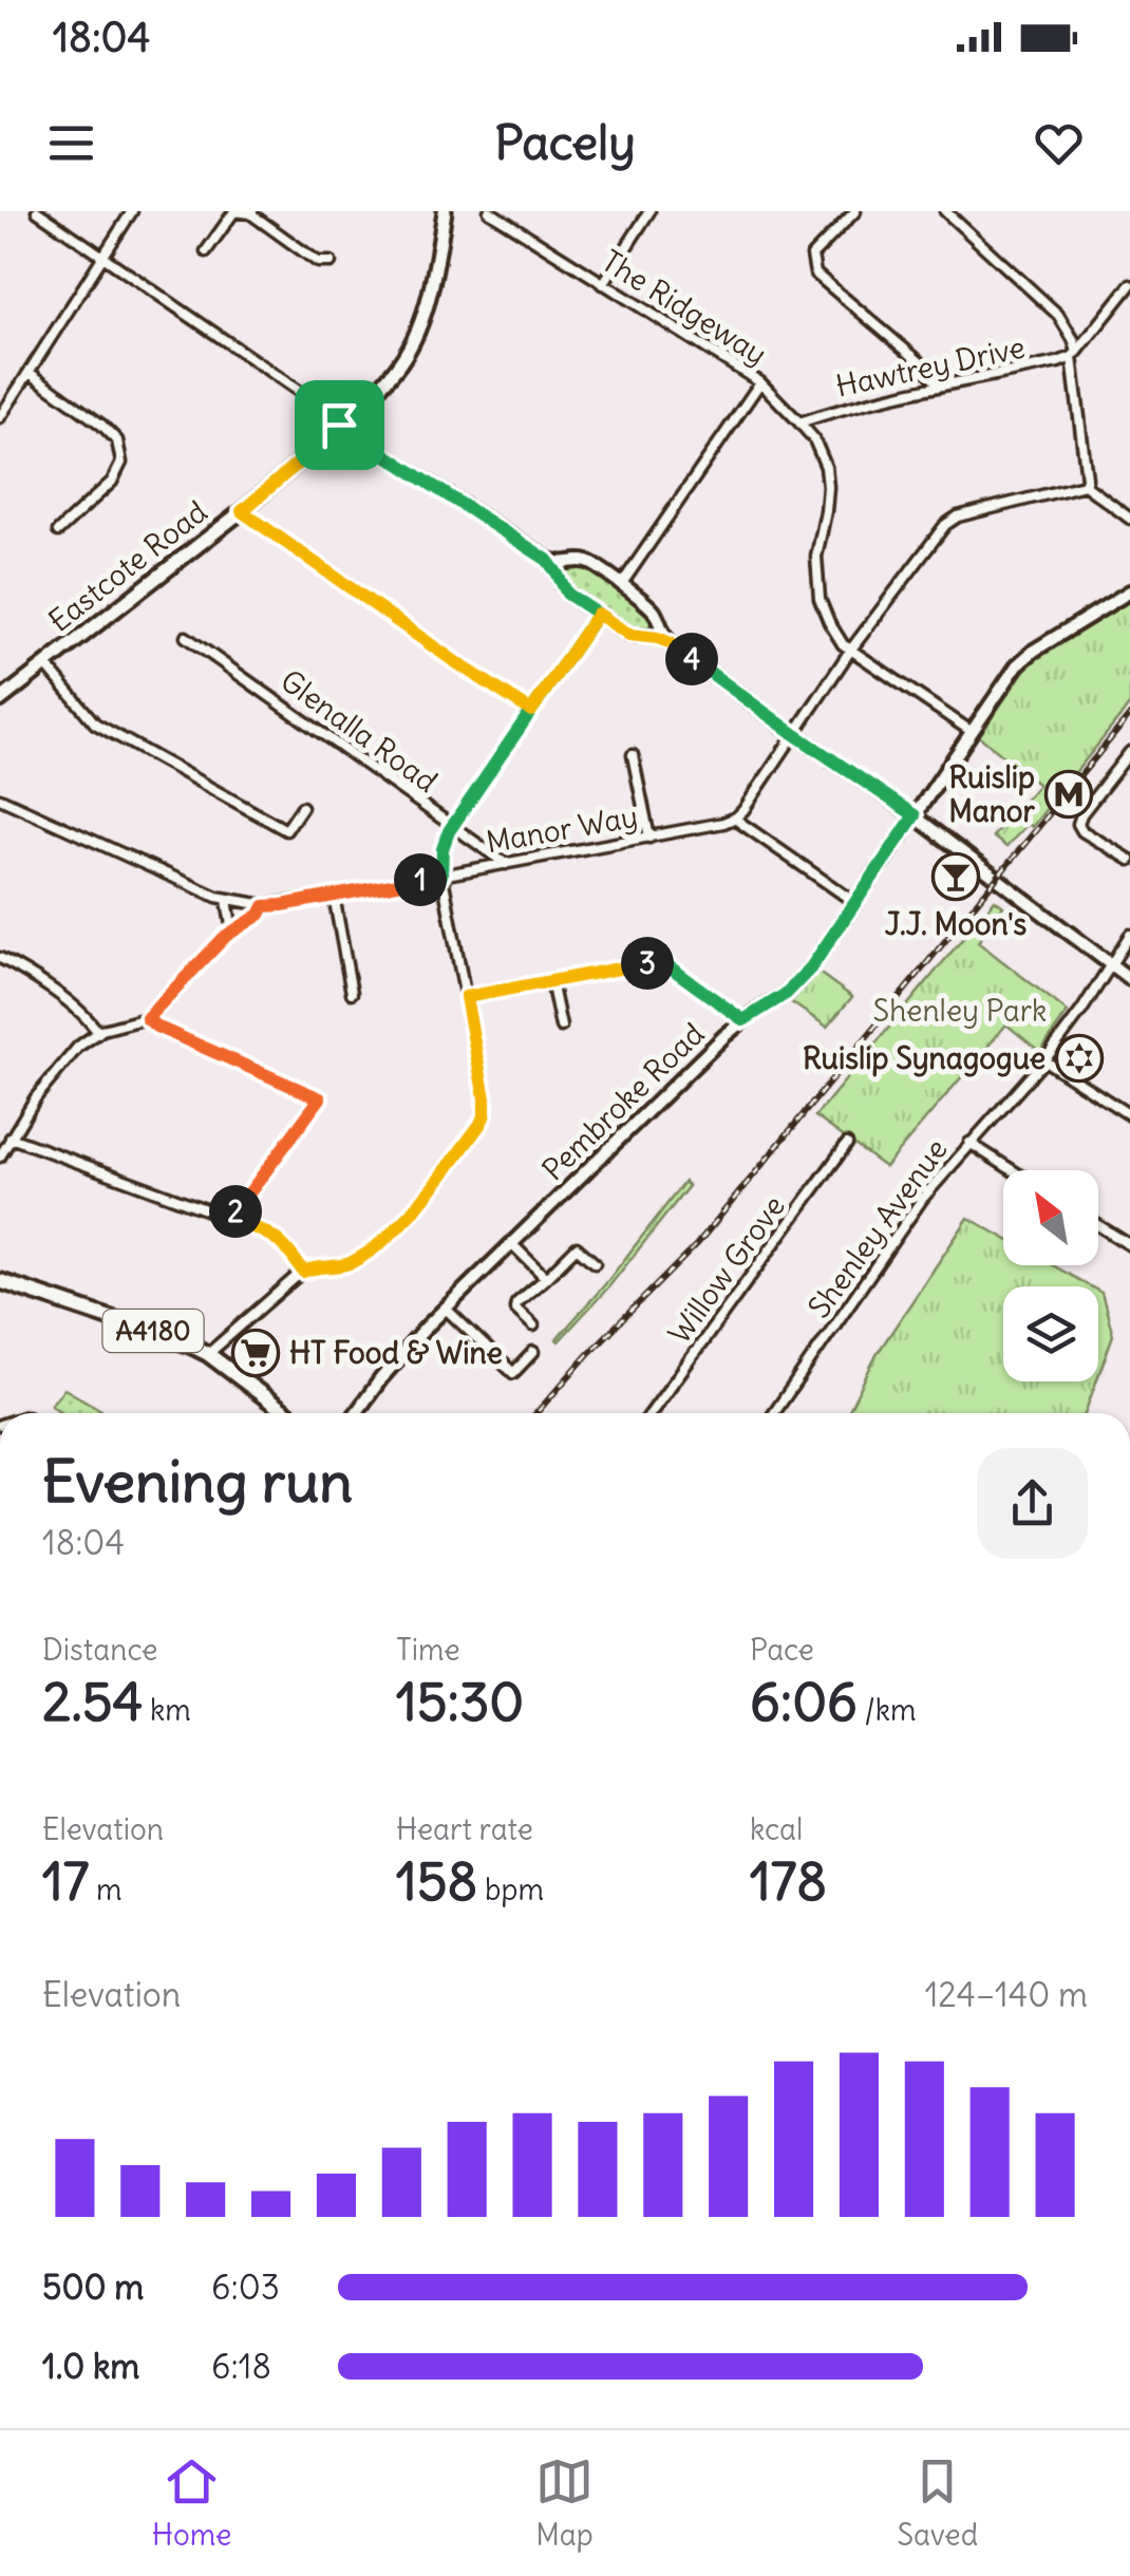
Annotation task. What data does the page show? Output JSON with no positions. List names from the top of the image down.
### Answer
{
  "streets": {
    "main road": ["Eastcote Road", "A4180"],
    "street": [
      "The Ridgeway",
      "Hawtrey Drive",
      "Glenalla Road",
      "Manor Way",
      "Pembroke Road",
      "Shenley Avenue",
      "Willow Grove"
    ]
  },
  "crossings": [
    ["The Ridgeway", "Hawtrey Drive"],
    ["Glenalla Road", "Manor Way"]
  ],
  "parks": ["Shenley Park"],
  "places": {
    "metro station": ["Ruislip Manor"],
    "bar": ["J.J. Moon's"],
    "synagogue": ["Ruislip Synagogue"],
    "supermarket": ["HT Food & Wine"]
  },
  "north": "top left",
  "page": {
    "status": "18:04",
    "header": "Pacely",
    "pins": [
      "4",
      "1",
      "3",
      "2"
    ],
    "heading": ["Evening run", "18:04"],
    "stats": [
      ["Distance", "2.54 km"],
      ["Time", "15:30"],
      ["Pace", "6:06 /km"],
      ["Elevation", "17 m"],
      ["Heart rate", "158 bpm"],
      ["kcal", "178"]
    ],
    "chart": ["Elevation", "124–140 m"],
    "list": [
      {
        "name": "500 m",
        "note": "6:03"
      },
      {
        "name": "1.0 km",
        "note": "6:18"
      }
    ],
    "tabs": ["Home", "Map", "Saved"]
  }
}
